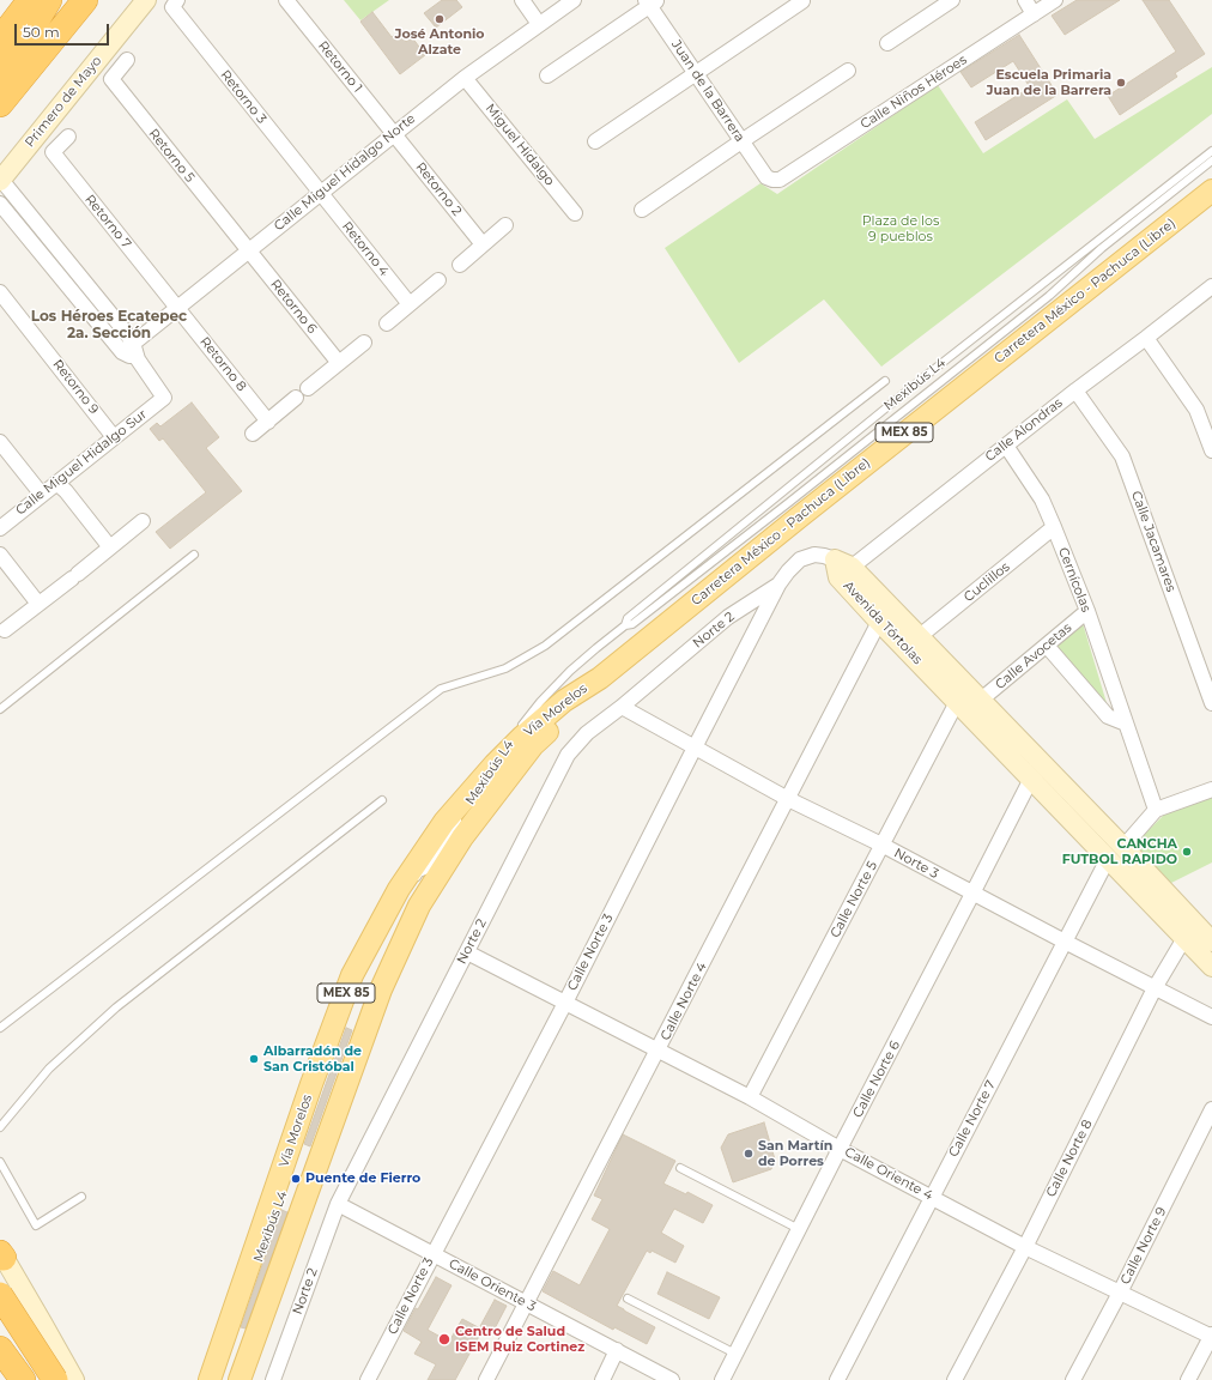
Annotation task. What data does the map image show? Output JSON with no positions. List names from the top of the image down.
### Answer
{
  "streets": {
    "main road": ["Carretera México - Pachuca (Libre)", "MEX 85", "Vía Morelos"],
    "street": [
      "Retorno 1",
      "Juan de la Barrera",
      "Calle Niños Héroes",
      "Retorno 3",
      "Primero de Mayo",
      "Miguel Hidalgo",
      "Retorno 5",
      "Calle Miguel Hidalgo Norte",
      "Retorno 2",
      "Retorno 7",
      "Retorno 4",
      "Retorno 6",
      "Retorno 8",
      "Retorno 9",
      "Calle Alondras",
      "Calle Miguel Hidalgo Sur",
      "Calle Jacamares",
      "Cernícolas",
      "Cuclillos",
      "Avenida Tórtolas",
      "Norte 2",
      "Calle Avocetas",
      "Norte 3",
      "Calle Norte 5",
      "Calle Norte 3",
      "Calle Norte 4",
      "Calle Norte 6",
      "Calle Norte 7",
      "Calle Norte 8",
      "Calle Oriente 4",
      "Calle Norte 9",
      "Calle Oriente 3"
    ],
    "lane": ["Mexibús L4"]
  },
  "crossings": [
    ["Retorno 1", "Calle Miguel Hidalgo Norte"],
    ["Retorno 1", "Retorno 2"],
    ["Juan de la Barrera", "Calle Niños Héroes"],
    ["Retorno 3", "Calle Miguel Hidalgo Norte"],
    ["Retorno 3", "Retorno 4"],
    ["Miguel Hidalgo", "Calle Miguel Hidalgo Norte"],
    ["Retorno 5", "Calle Miguel Hidalgo Norte"],
    ["Retorno 5", "Retorno 6"],
    ["Calle Miguel Hidalgo Norte", "Retorno 2"],
    ["Calle Miguel Hidalgo Norte", "Retorno 7"],
    ["Calle Miguel Hidalgo Norte", "Retorno 4"],
    ["Calle Miguel Hidalgo Norte", "Retorno 6"],
    ["Calle Miguel Hidalgo Norte", "Retorno 8"],
    ["Calle Miguel Hidalgo Norte", "Calle Miguel Hidalgo Sur"],
    ["Retorno 7", "Retorno 8"],
    ["Carretera México - Pachuca (Libre)", "Vía Morelos"],
    ["Mexibús L4", "Vía Morelos"],
    ["Retorno 9", "Calle Miguel Hidalgo Sur"],
    ["Calle Alondras", "Calle Jacamares"],
    ["Calle Alondras", "Cernícolas"],
    ["Calle Alondras", "Avenida Tórtolas"],
    ["Calle Alondras", "Calle Norte 3"],
    ["Cernícolas", "Cuclillos"],
    ["Cernícolas", "Calle Avocetas"],
    ["Cuclillos", "Avenida Tórtolas"],
    ["Avenida Tórtolas", "Calle Avocetas"],
    ["Avenida Tórtolas", "Calle Norte 5"],
    ["Avenida Tórtolas", "Calle Norte 3"],
    ["Avenida Tórtolas", "Calle Norte 4"],
    ["Avenida Tórtolas", "Calle Norte 6"],
    ["Avenida Tórtolas", "Calle Norte 7"],
    ["Avenida Tórtolas", "Calle Norte 8"],
    ["Norte 2", "Norte 3"],
    ["Norte 2", "Calle Norte 3"],
    ["Norte 2", "Calle Oriente 4"],
    ["Norte 2", "Calle Oriente 3"],
    ["Norte 3", "Calle Norte 5"],
    ["Norte 3", "Calle Norte 3"],
    ["Norte 3", "Calle Norte 4"],
    ["Norte 3", "Calle Norte 6"],
    ["Norte 3", "Calle Norte 7"],
    ["Norte 3", "Calle Norte 8"],
    ["Calle Norte 5", "Calle Oriente 4"],
    ["Calle Norte 3", "Calle Oriente 4"],
    ["Calle Norte 3", "Calle Oriente 3"],
    ["Calle Norte 4", "Calle Oriente 4"],
    ["Calle Norte 4", "Calle Oriente 3"],
    ["Calle Norte 6", "Calle Oriente 4"],
    ["Calle Norte 7", "Calle Oriente 4"],
    ["Calle Norte 8", "Calle Oriente 4"],
    ["Calle Oriente 4", "Calle Norte 9"]
  ],
  "districts": ["Los Héroes Ecatepec 2a. Sección"],
  "parks": ["Plaza de los 9 pueblos"],
  "places": [
    "José Antonio Alzate",
    "Escuela Primaria Juan de la Barrera",
    "CANCHA FUTBOL RAPIDO",
    "Albarradón de San Cristóbal",
    "San Martín de Porres",
    "Puente de Fierro",
    "Centro de Salud ISEM Ruiz Cortinez"
  ],
  "scale_bar": "50 m"
}
